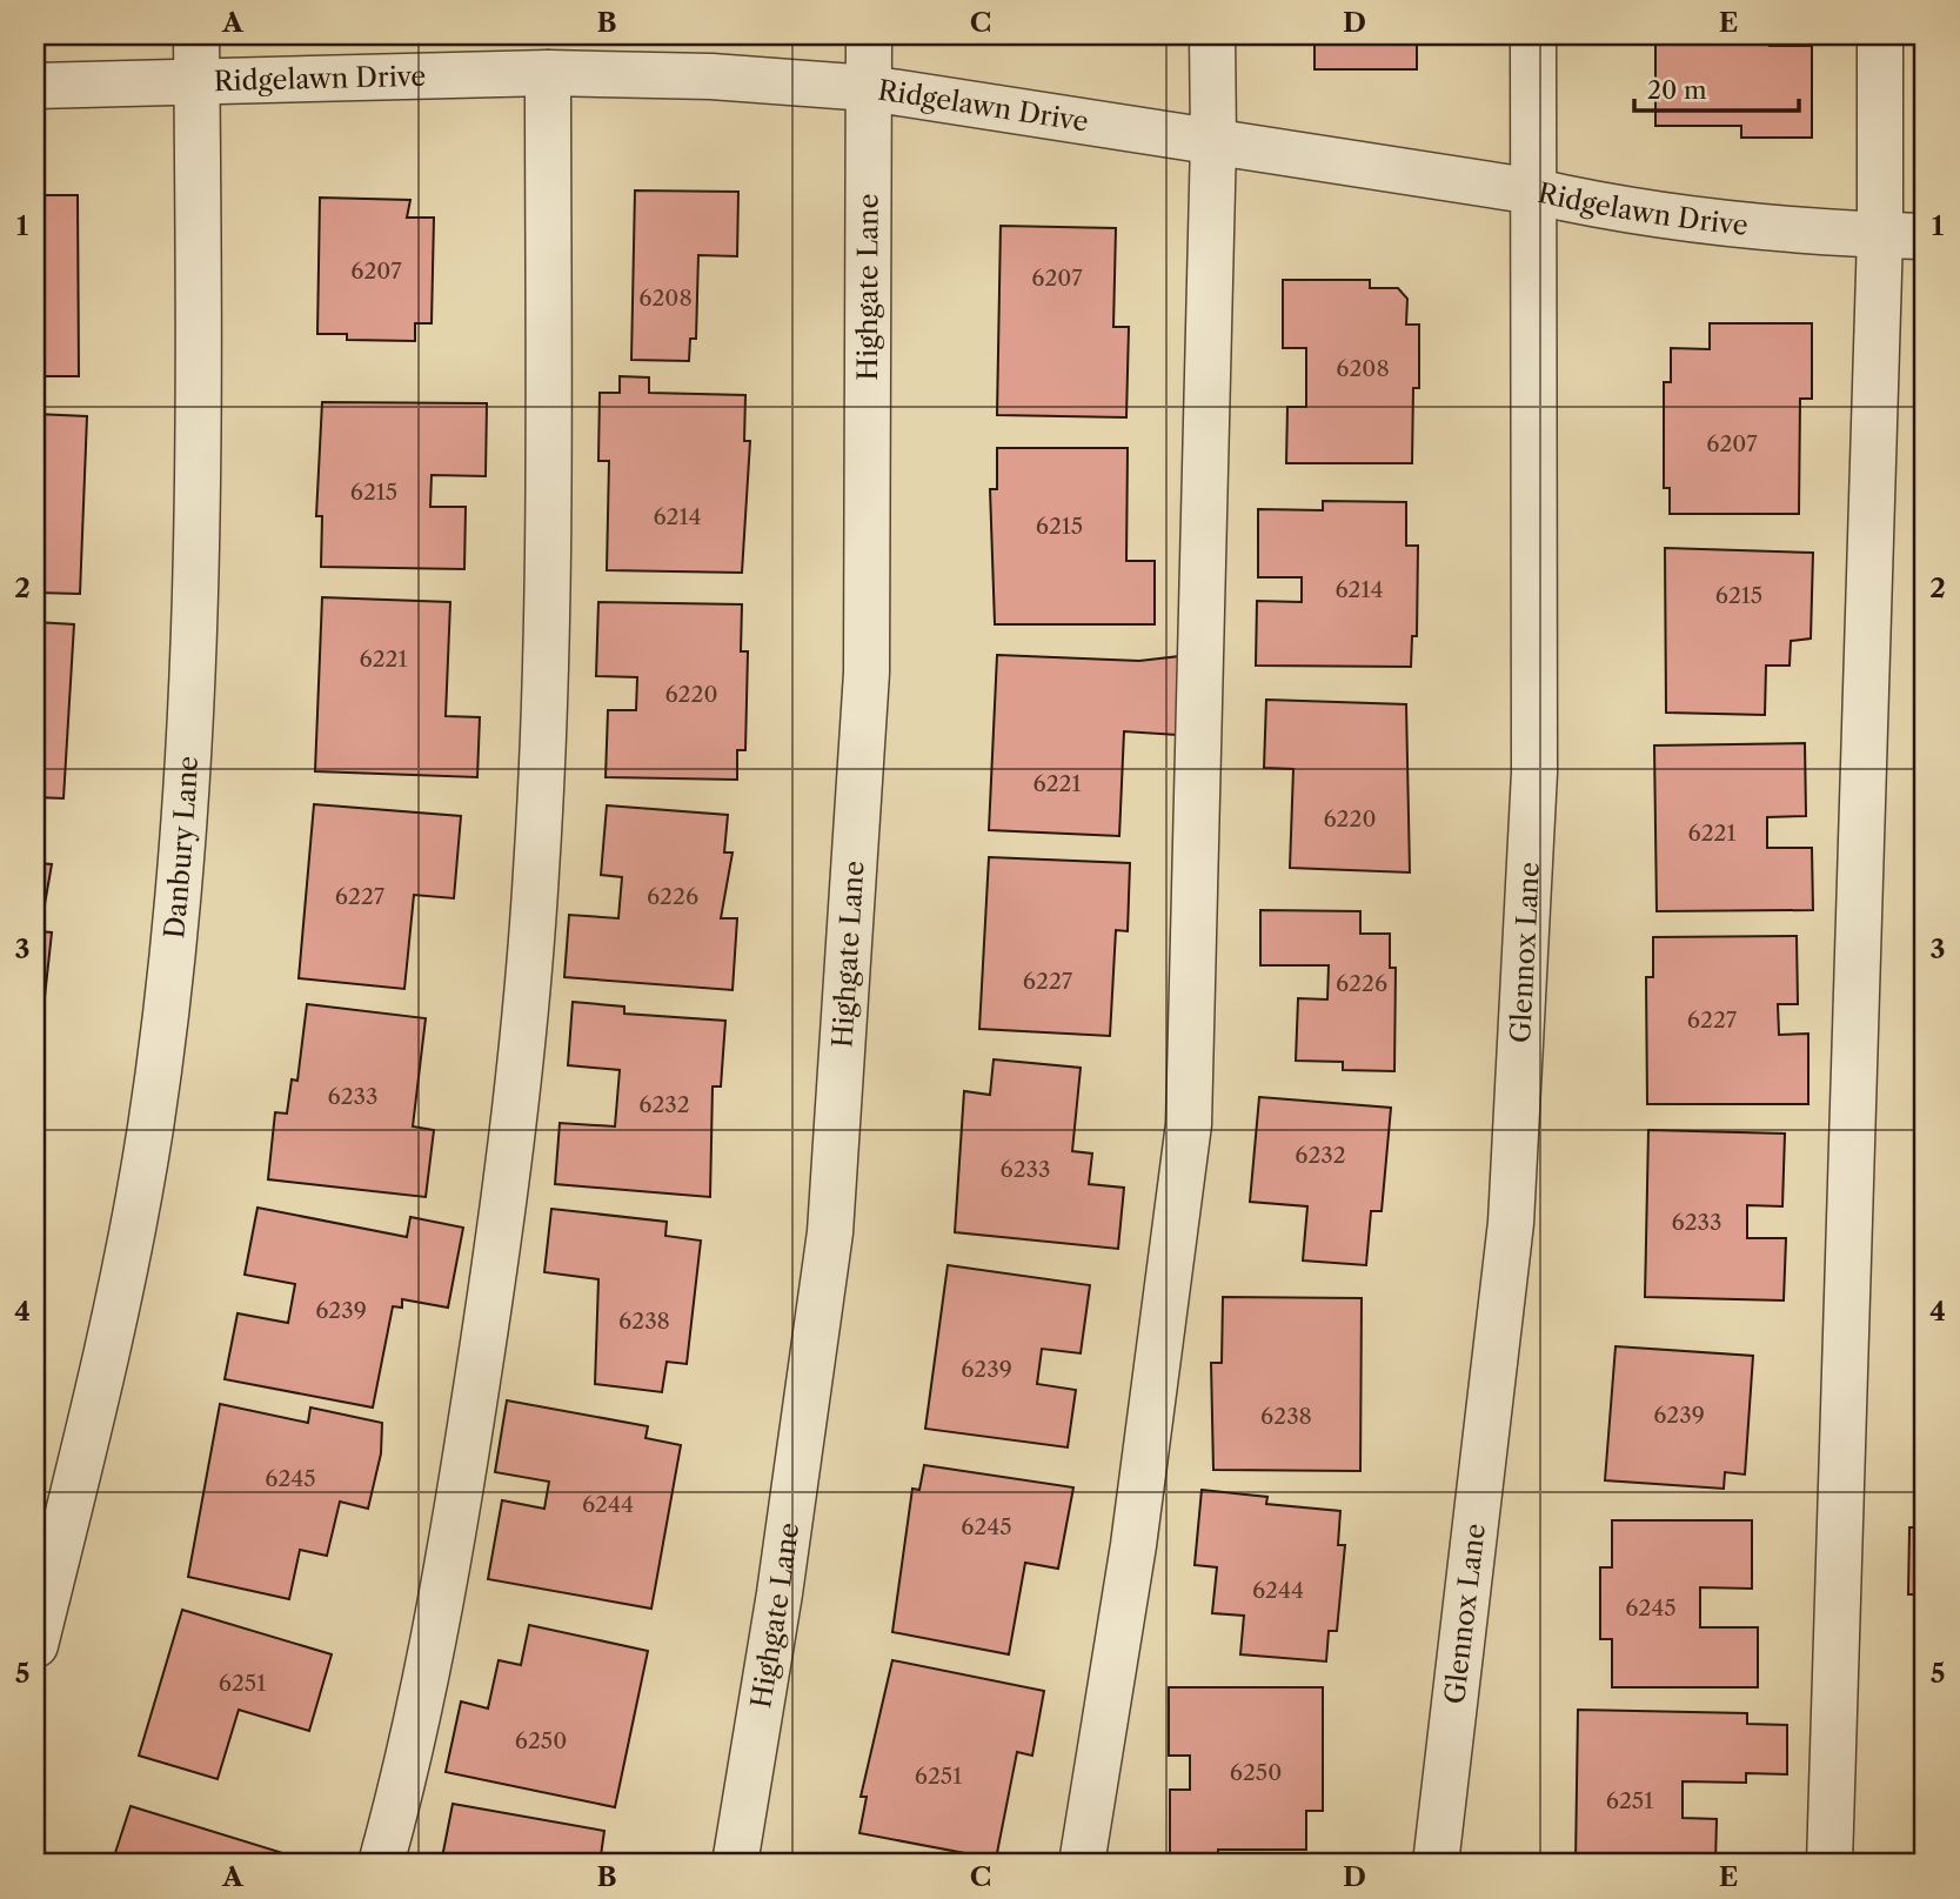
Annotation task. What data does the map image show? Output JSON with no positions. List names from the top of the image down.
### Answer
{
  "streets": {
    "street": [
      "Ridgelawn Drive",
      "Highgate Lane",
      "Danbury Lane",
      "Glennox Lane"
    ]
  },
  "crossings": [
    ["Ridgelawn Drive", "Highgate Lane"],
    ["Ridgelawn Drive", "Danbury Lane"],
    ["Ridgelawn Drive", "Glennox Lane"]
  ],
  "house_numbers": [
    "6207",
    "6207",
    "6208",
    "6208",
    "6207",
    "6215",
    "6214",
    "6215",
    "6214",
    "6215",
    "6221",
    "6220",
    "6221",
    "6220",
    "6221",
    "6227",
    "6226",
    "6227",
    "6226",
    "6227",
    "6233",
    "6232",
    "6232",
    "6233",
    "6233",
    "6239",
    "6238",
    "6239",
    "6239",
    "6238",
    "6245",
    "6244",
    "6245",
    "6244",
    "6245",
    "6251",
    "6250",
    "6250",
    "6251",
    "6251"
  ],
  "scale_bar": "20 m",
  "grid": {
    "columns": [
      "A",
      "B",
      "C",
      "D",
      "E"
    ],
    "rows": [
      "1",
      "2",
      "3",
      "4",
      "5"
    ]
  }
}
